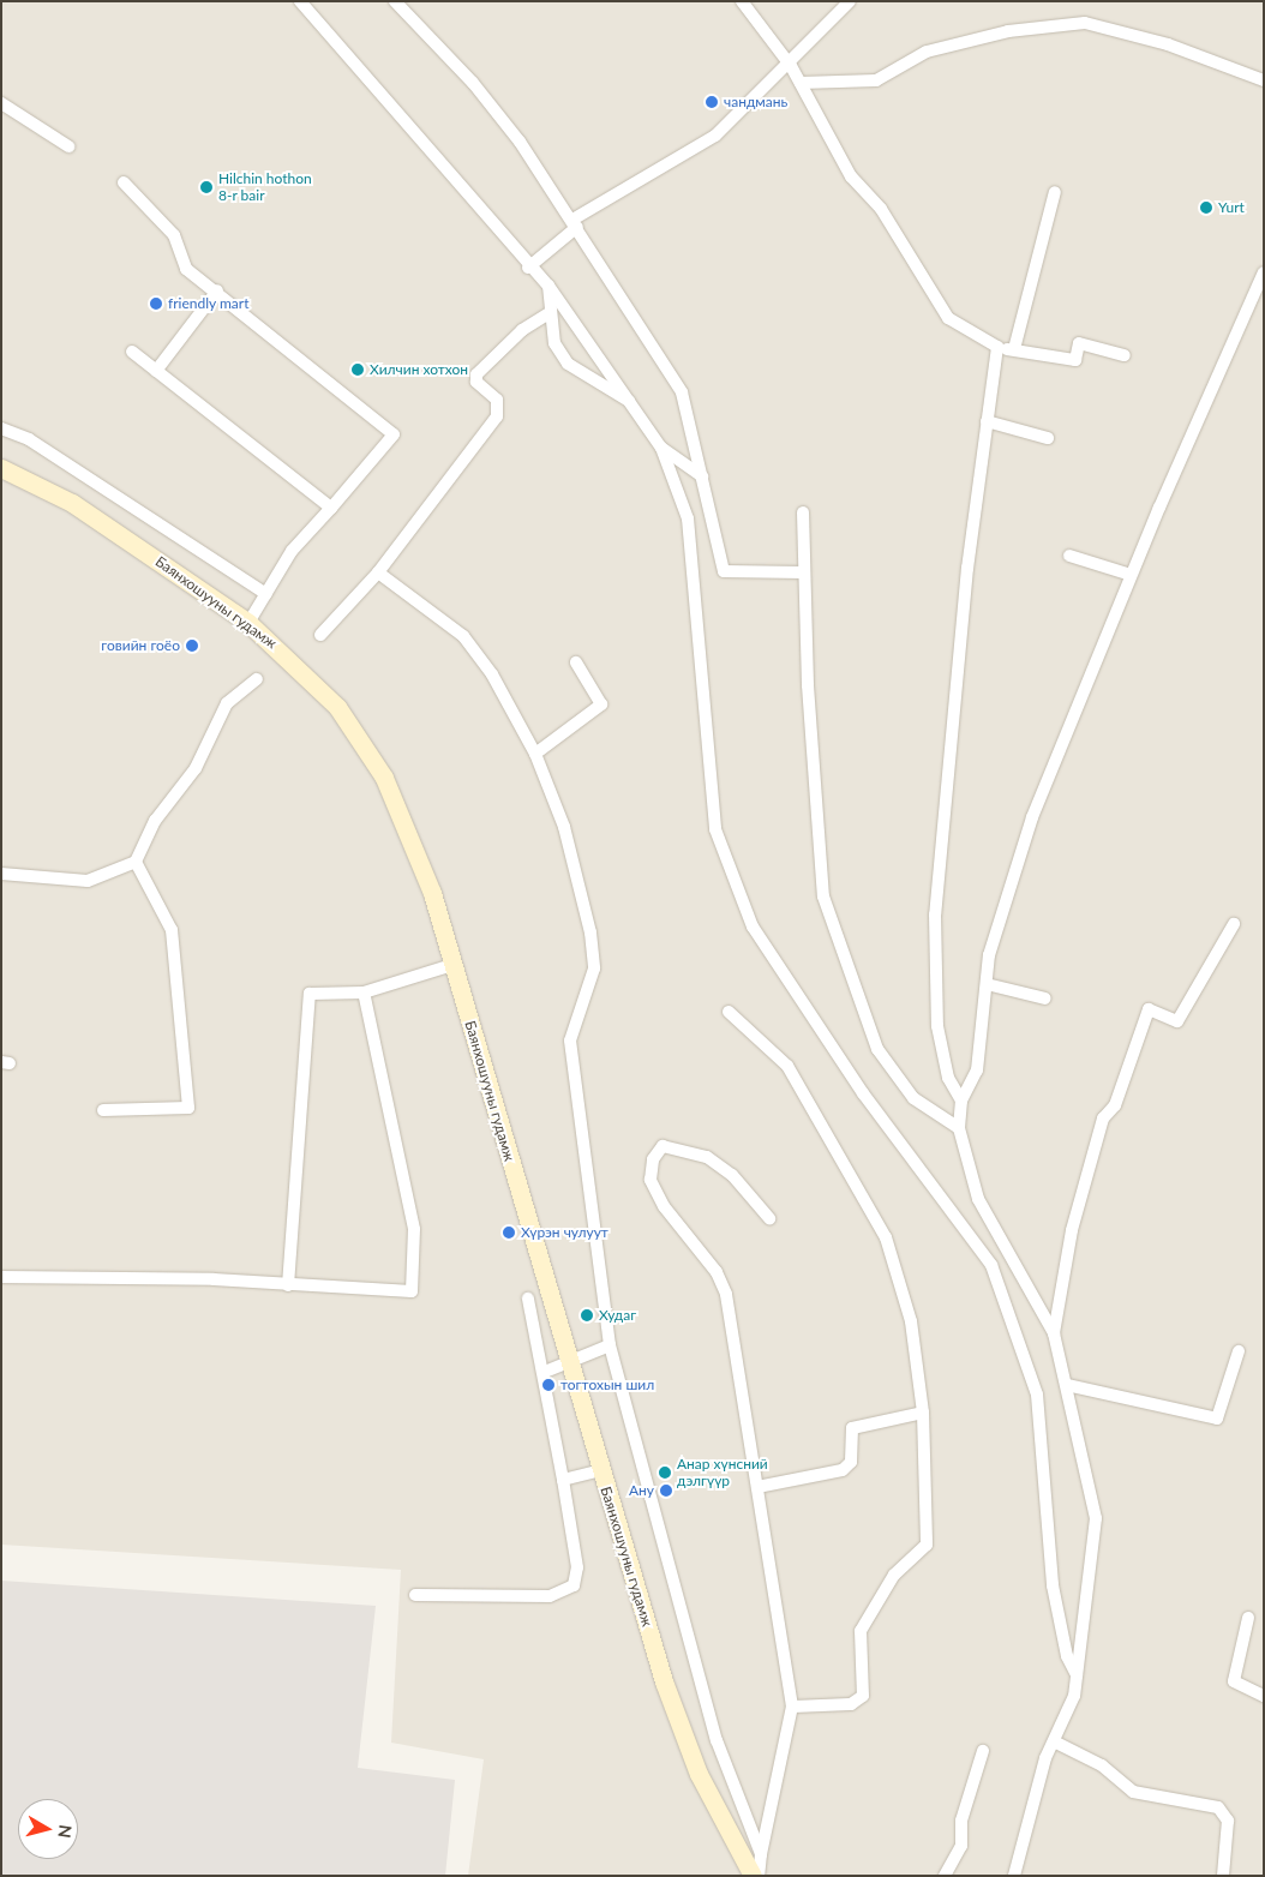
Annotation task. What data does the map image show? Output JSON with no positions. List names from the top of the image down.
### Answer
{
  "streets": {
    "main road": ["Баянхошууны гудамж"]
  },
  "places": [
    "чандмань",
    "Hilchin hothon 8-r bair",
    "Yurt",
    "friendly mart",
    "Хилчин хотхон",
    "говийн гоёо",
    "Хүрэн чулуут",
    "Худаг",
    "тогтохын шил",
    "Анар хүнсний дэлгүүр",
    "Ану"
  ],
  "north": "right"
}
